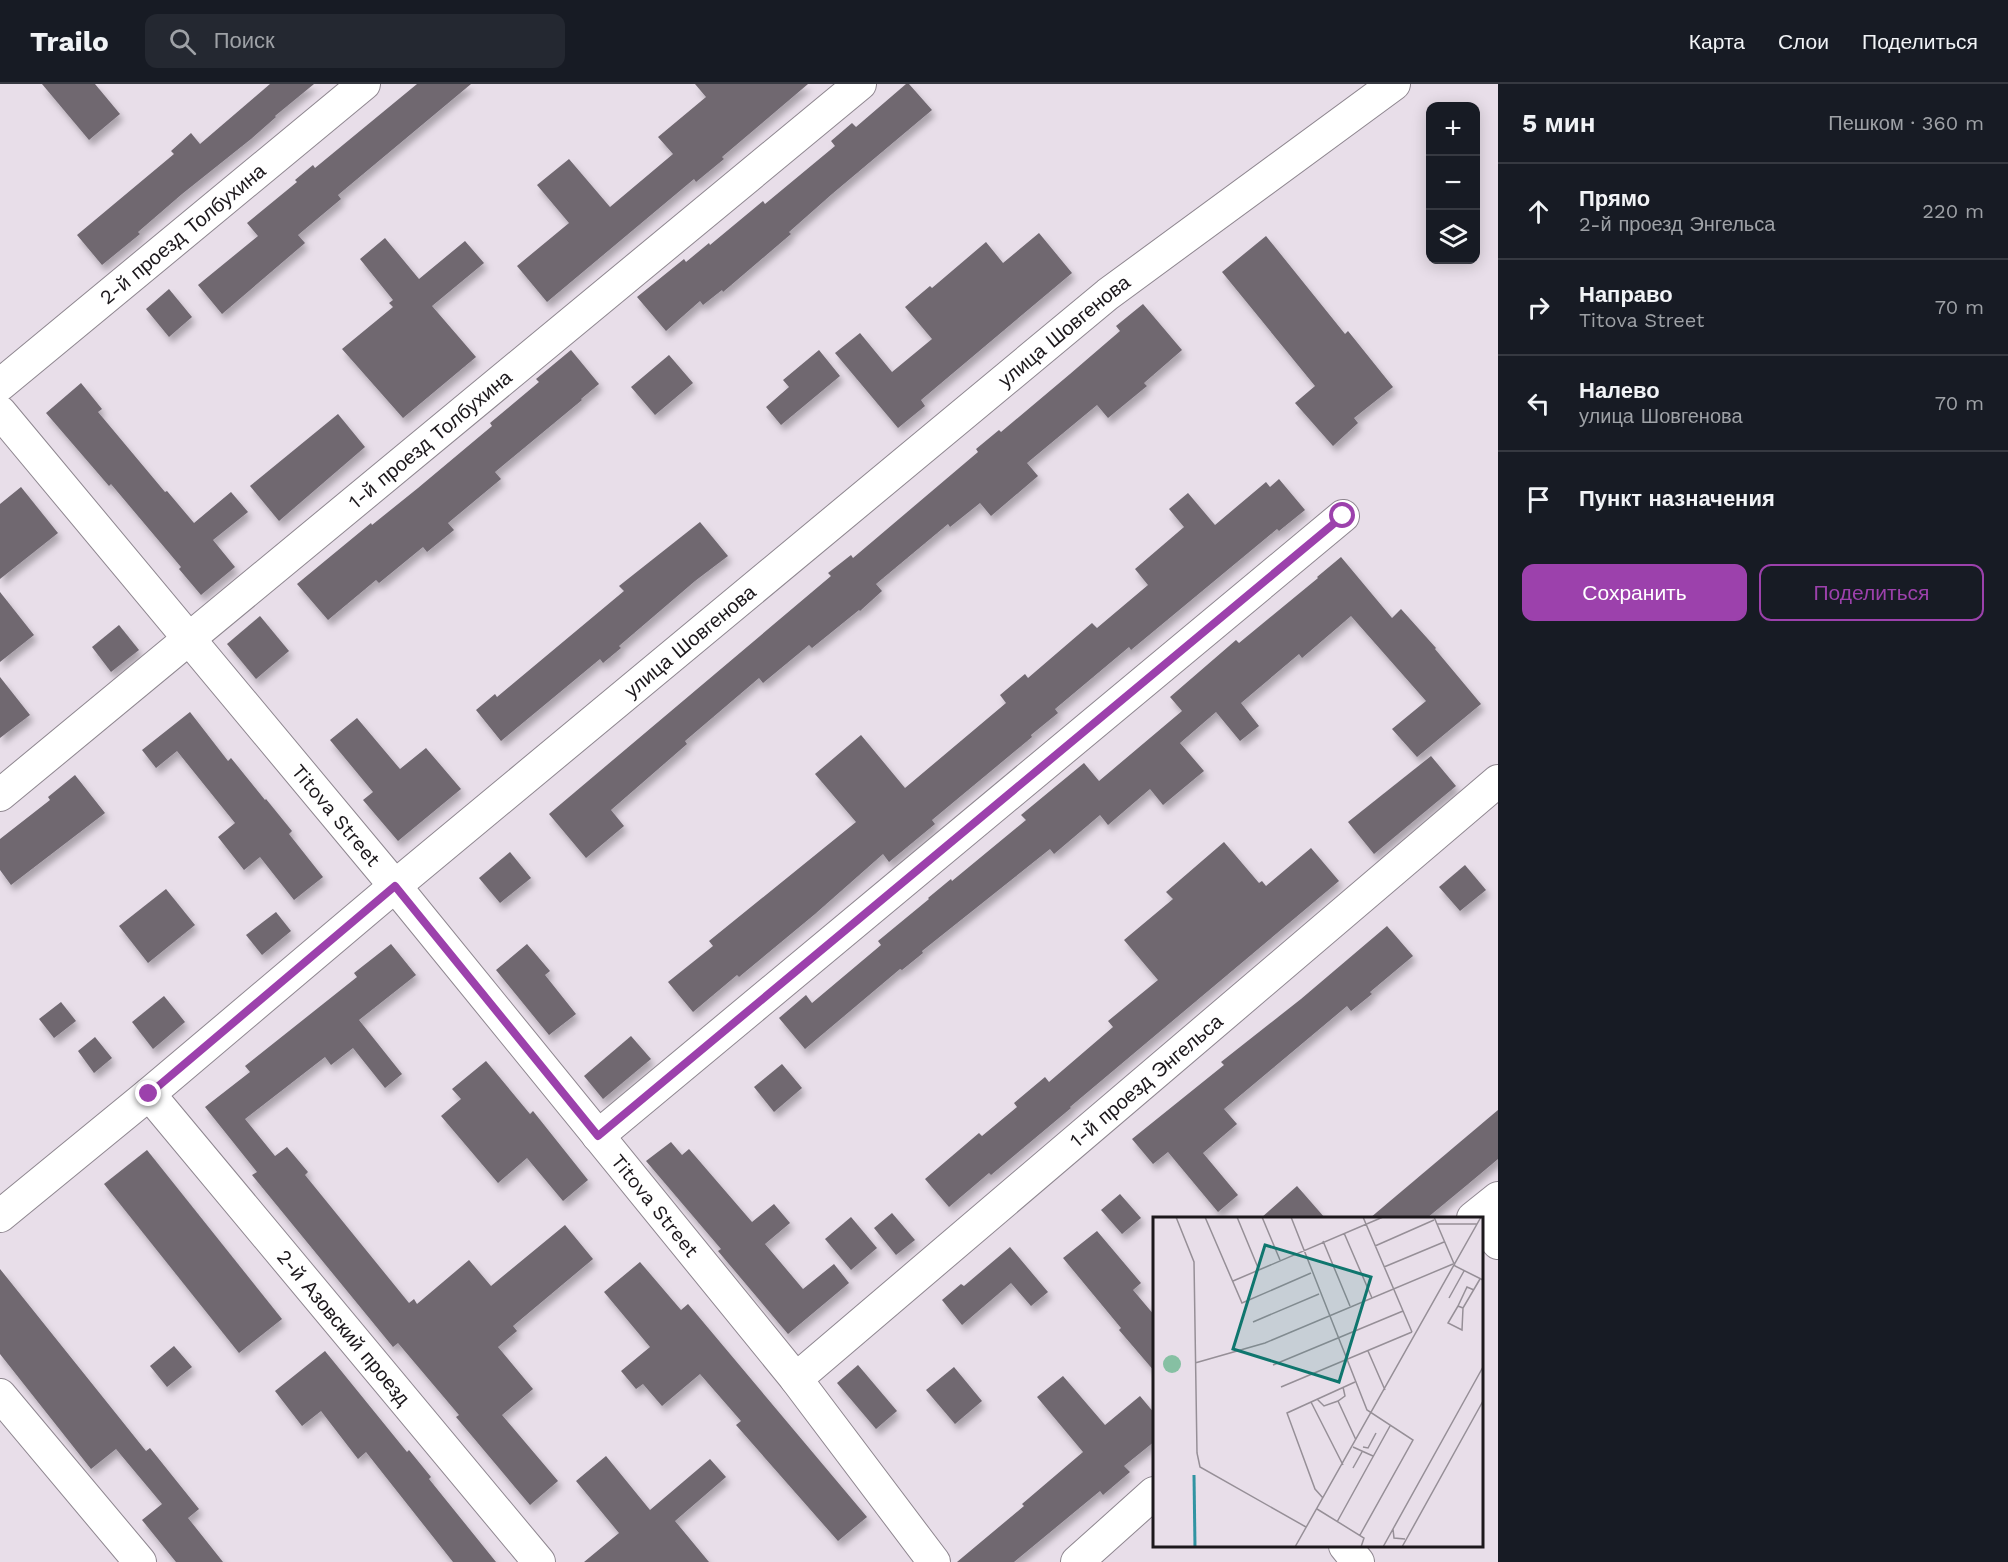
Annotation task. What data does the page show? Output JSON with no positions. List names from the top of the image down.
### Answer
{
  "streets": {
    "street": [
      "2-й проезд Толбухина",
      "улица Шовгенова",
      "1-й проезд Толбухина",
      "Titova Street",
      "1-й проезд Энгельса",
      "2-й Азовский проезд"
    ]
  },
  "crossings": [
    ["улица Шовгенова", "Titova Street"],
    ["улица Шовгенова", "2-й Азовский проезд"],
    ["1-й проезд Толбухина", "Titova Street"],
    ["Titova Street", "1-й проезд Энгельса"]
  ],
  "page": {
    "header": "Trailo",
    "search": "Поиск",
    "nav": ["Карта", "Слои", "Поделиться"],
    "heading": ["5 мин", "Пешком · 360 m"],
    "map_buttons": ["+", "−"],
    "list": [
      ["Прямо", "2-й проезд Энгельса", "220 m"],
      ["Направо", "Titova Street", "70 m"],
      ["Налево", "улица Шовгенова", "70 m"],
      "Пункт назначения"
    ],
    "buttons": ["Сохранить", "Поделиться"]
  }
}
